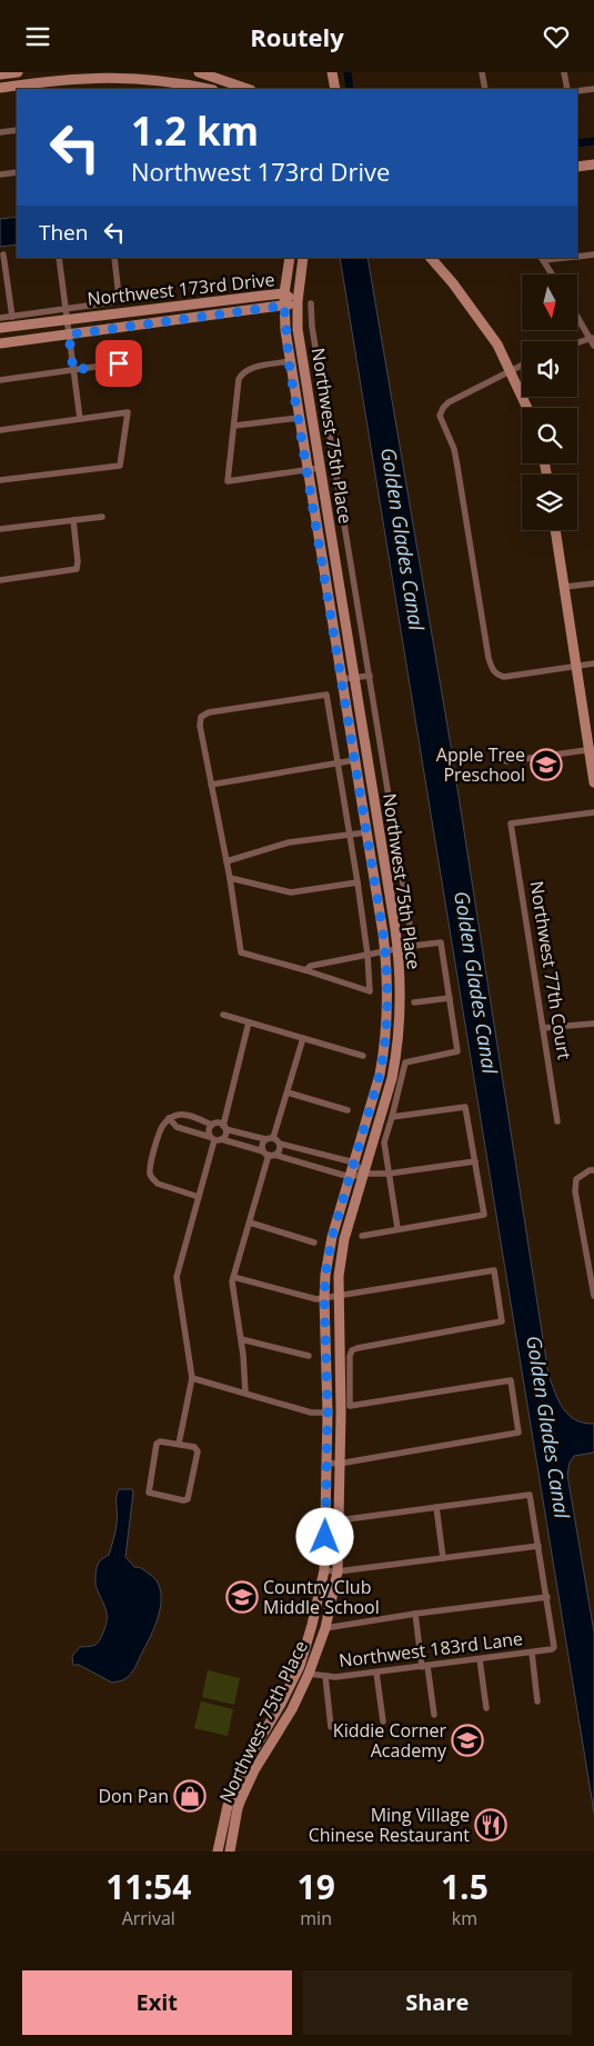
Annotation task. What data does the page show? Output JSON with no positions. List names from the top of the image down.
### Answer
{
  "streets": {
    "street": [
      "Northwest 173rd Drive",
      "Northwest 75th Place",
      "Northwest 77th Court",
      "Northwest 183rd Lane"
    ]
  },
  "crossings": [
    ["Northwest 173rd Drive", "Northwest 75th Place"],
    ["Northwest 75th Place", "Northwest 183rd Lane"]
  ],
  "water": ["Golden Glades Canal"],
  "places": {
    "school or university": ["Apple Tree Preschool", "Country Club Middle School", "Kiddie Corner Academy"],
    "shop": ["Don Pan"],
    "restaurant": ["Ming Village Chinese Restaurant"]
  },
  "north": "bottom",
  "page": {
    "header": "Routely",
    "turn": ["1.2 km", "Northwest 173rd Drive"],
    "then": "Then",
    "eta": [
      "11:54",
      "Arrival",
      "19",
      "min",
      "1.5",
      "km"
    ],
    "buttons": ["Exit", "Share"]
  }
}
